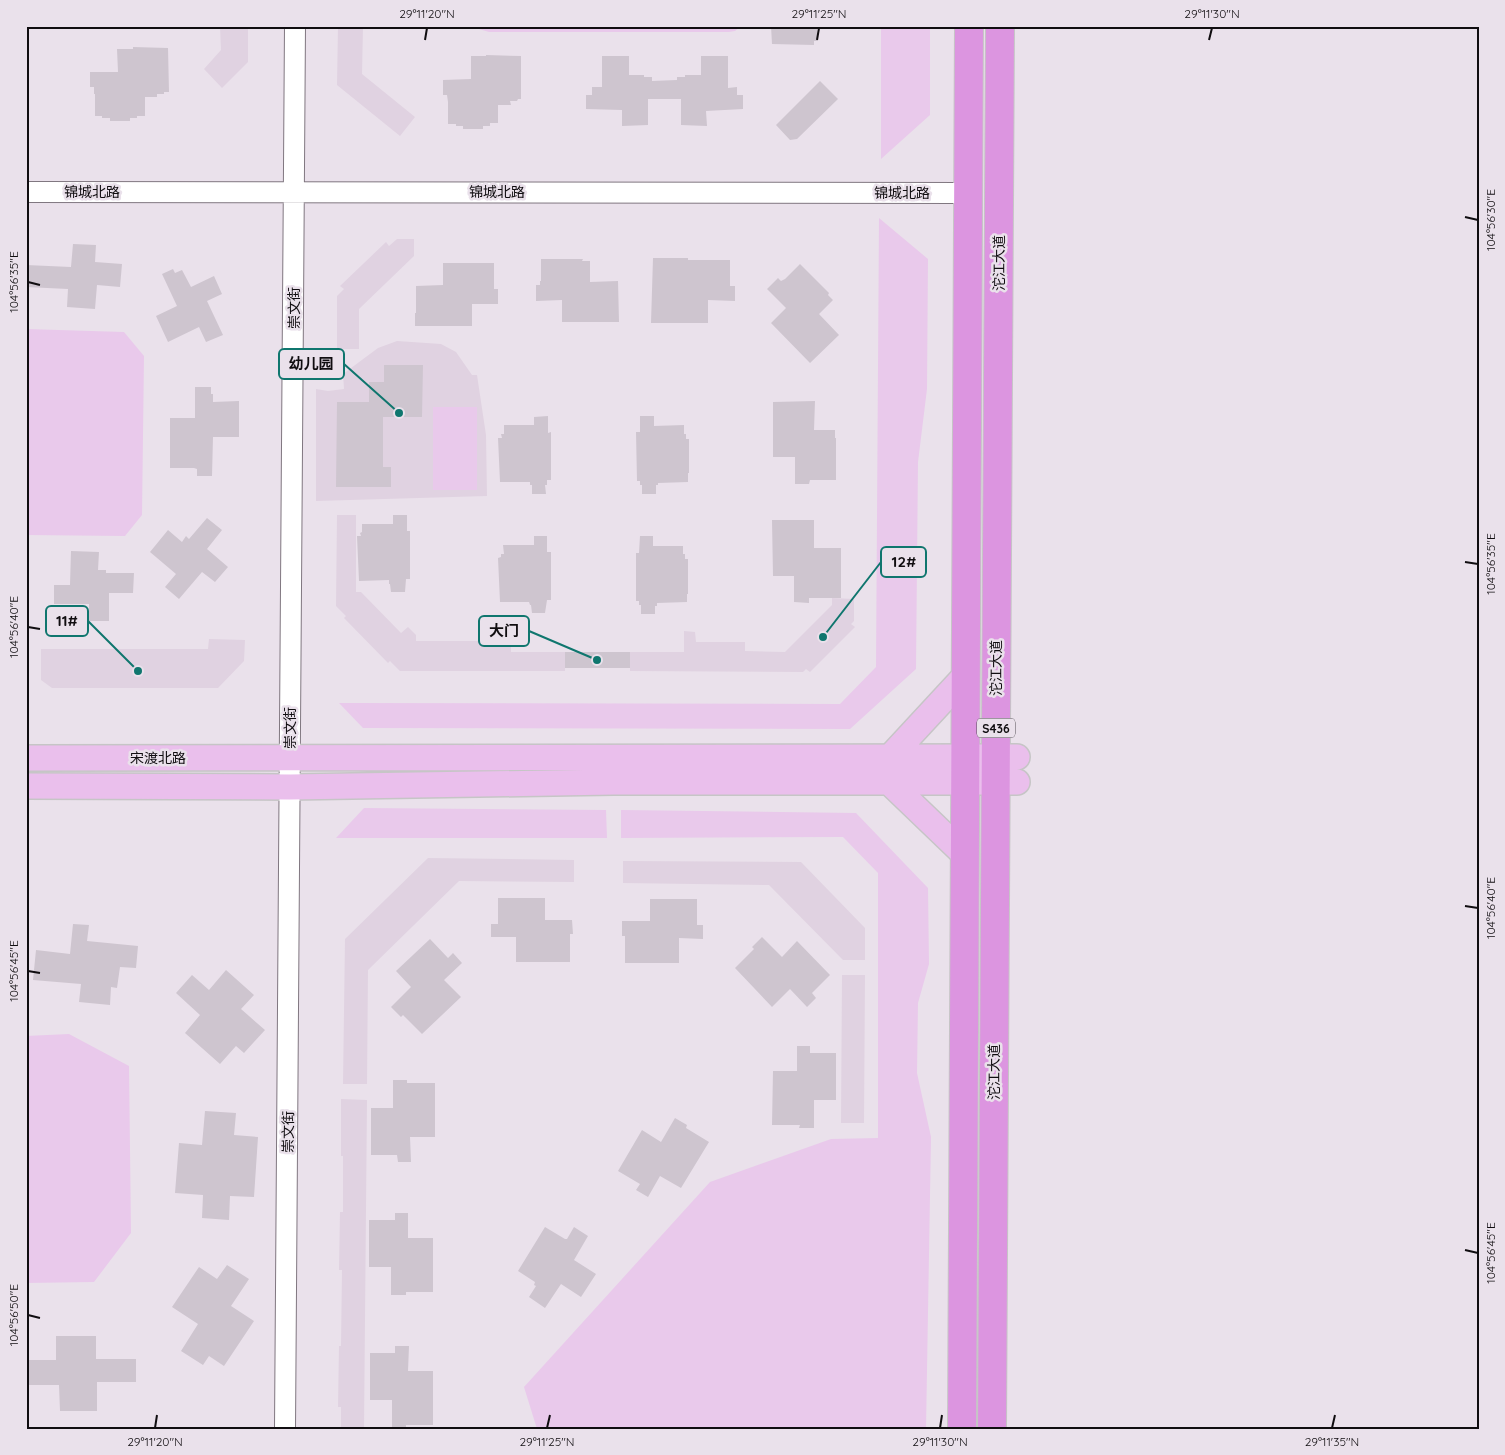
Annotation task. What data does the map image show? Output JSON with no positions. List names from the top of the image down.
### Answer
{
  "streets": {
    "highway": ["沱江大道", "S436"],
    "main road": ["宋渡北路"],
    "street": ["锦城北路", "崇文街"]
  },
  "crossings": [
    ["锦城北路", "崇文街"],
    ["锦城北路", "S436"],
    ["崇文街", "宋渡北路"],
    ["S436", "宋渡北路"]
  ],
  "places": [
    "幼儿园",
    "12#",
    "大门",
    "11#"
  ],
  "coordinates": [
    "29°11'20\"N",
    "29°11'25\"N",
    "29°11'30\"N",
    "104°56'30\"E",
    "104°56'35\"E",
    "104°56'40\"E",
    "104°56'45\"E",
    "104°56'50\"E",
    "29°11'35\"N"
  ]
}
